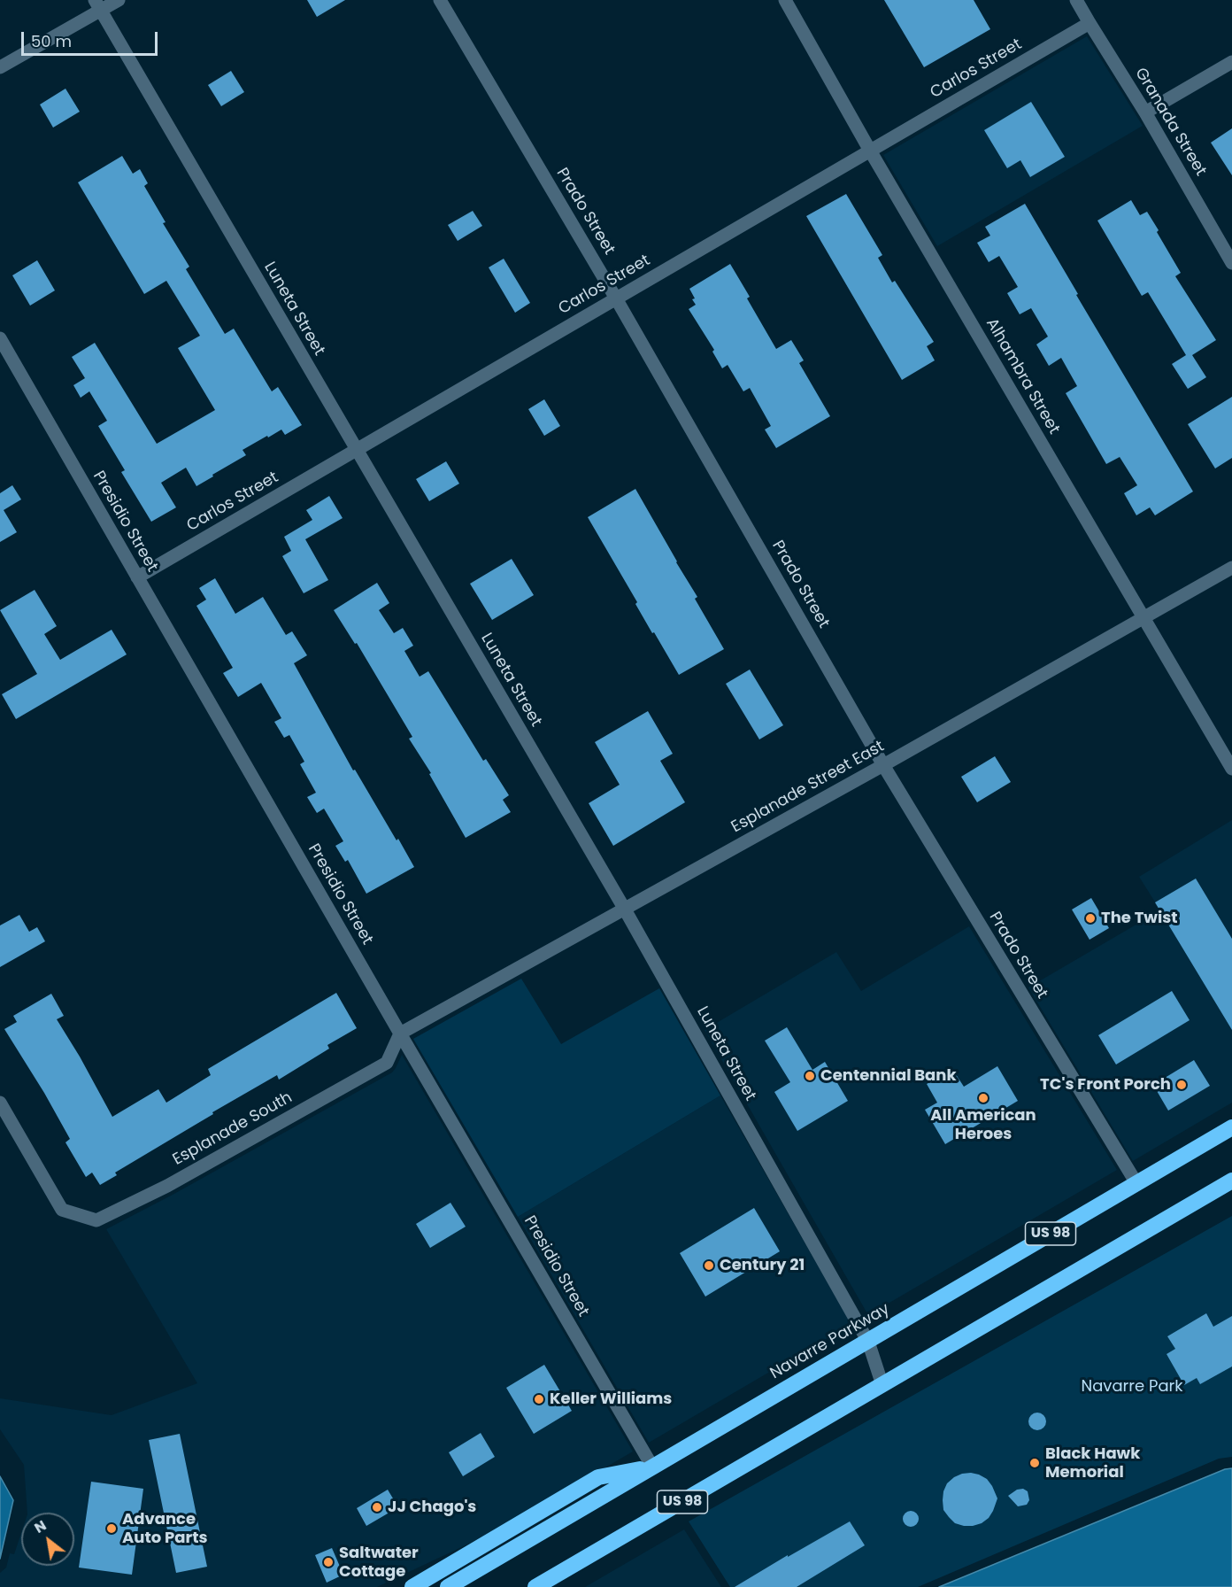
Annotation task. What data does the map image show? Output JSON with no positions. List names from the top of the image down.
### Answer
{
  "streets": {
    "highway": ["US 98", "Navarre Parkway"],
    "street": [
      "Carlos Street",
      "Granada Street",
      "Prado Street",
      "Luneta Street",
      "Alhambra Street",
      "Presidio Street",
      "Esplanade Street East",
      "Esplanade South"
    ]
  },
  "crossings": [
    ["Carlos Street", "Granada Street"],
    ["Carlos Street", "Prado Street"],
    ["Carlos Street", "Luneta Street"],
    ["Carlos Street", "Alhambra Street"],
    ["Carlos Street", "Presidio Street"],
    ["Prado Street", "Esplanade Street East"],
    ["Prado Street", "Navarre Parkway"],
    ["Luneta Street", "Esplanade Street East"],
    ["Luneta Street", "US 98"],
    ["Luneta Street", "Navarre Parkway"],
    ["Alhambra Street", "Esplanade Street East"],
    ["Presidio Street", "Esplanade Street East"],
    ["Presidio Street", "Esplanade South"],
    ["Presidio Street", "Navarre Parkway"],
    ["Esplanade Street East", "Esplanade South"]
  ],
  "parks": ["Navarre Park"],
  "places": [
    "The Twist",
    "Centennial Bank",
    "TC's Front Porch",
    "All American Heroes",
    "Century 21",
    "Keller Williams",
    "Black Hawk Memorial",
    "JJ Chago's",
    "Advance Auto Parts",
    "Saltwater Cottage"
  ],
  "scale_bar": "50 m",
  "north": "top left"
}
